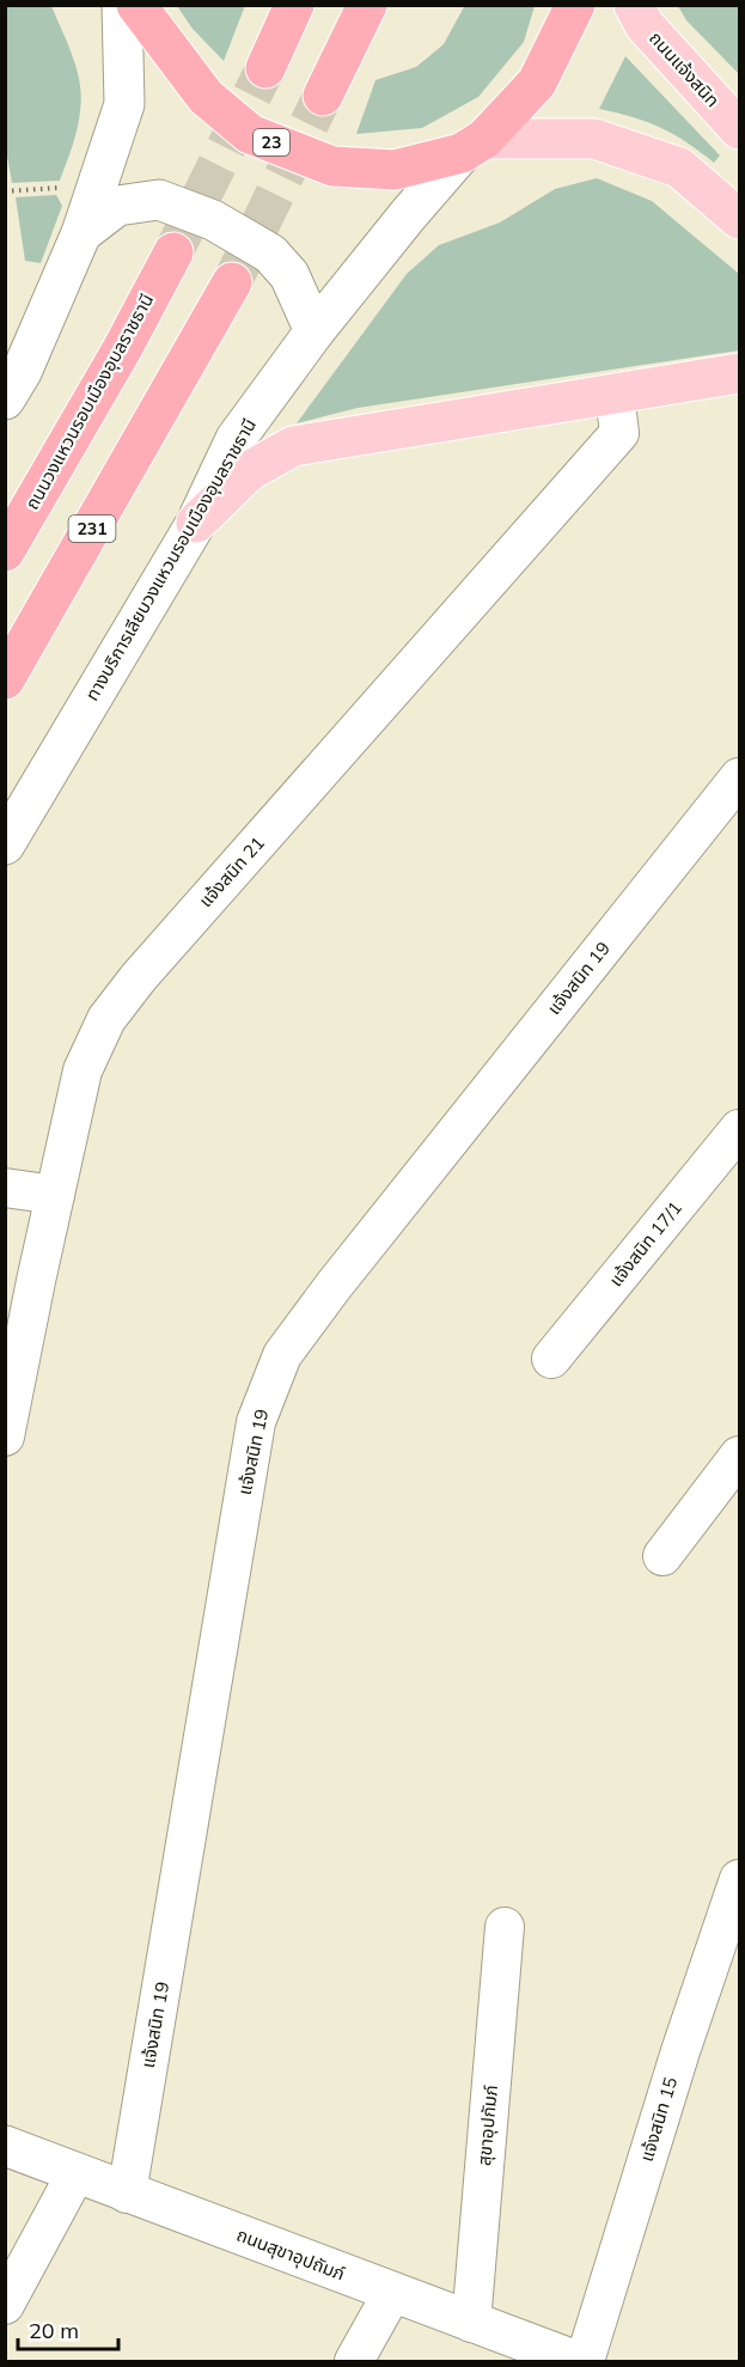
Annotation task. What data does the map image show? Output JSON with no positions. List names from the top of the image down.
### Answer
{
  "streets": {
    "highway": ["23", "ถนนวงแหวนรอบเมืองอุบลราชธานี", "231"],
    "main road": ["ถนนแจ้งสนิท", "ทางบริการเลียบวงแหวนรอบเมืองอุบลราชธานี", "ถนนสุขาอุปถัมภ์"],
    "street": [
      "แจ้งสนิท 21",
      "แจ้งสนิท 19",
      "แจ้งสนิท 17/1",
      "แจ้งสนิท 15",
      "สุขาอุปกัมภ์"
    ]
  },
  "crossings": [
    ["23", "ทางบริการเลียบวงแหวนรอบเมืองอุบลราชธานี"],
    ["แจ้งสนิท 19", "ถนนสุขาอุปถัมภ์"],
    ["สุขาอุปกัมภ์", "ถนนสุขาอุปถัมภ์"]
  ],
  "scale_bar": "20 m"
}
